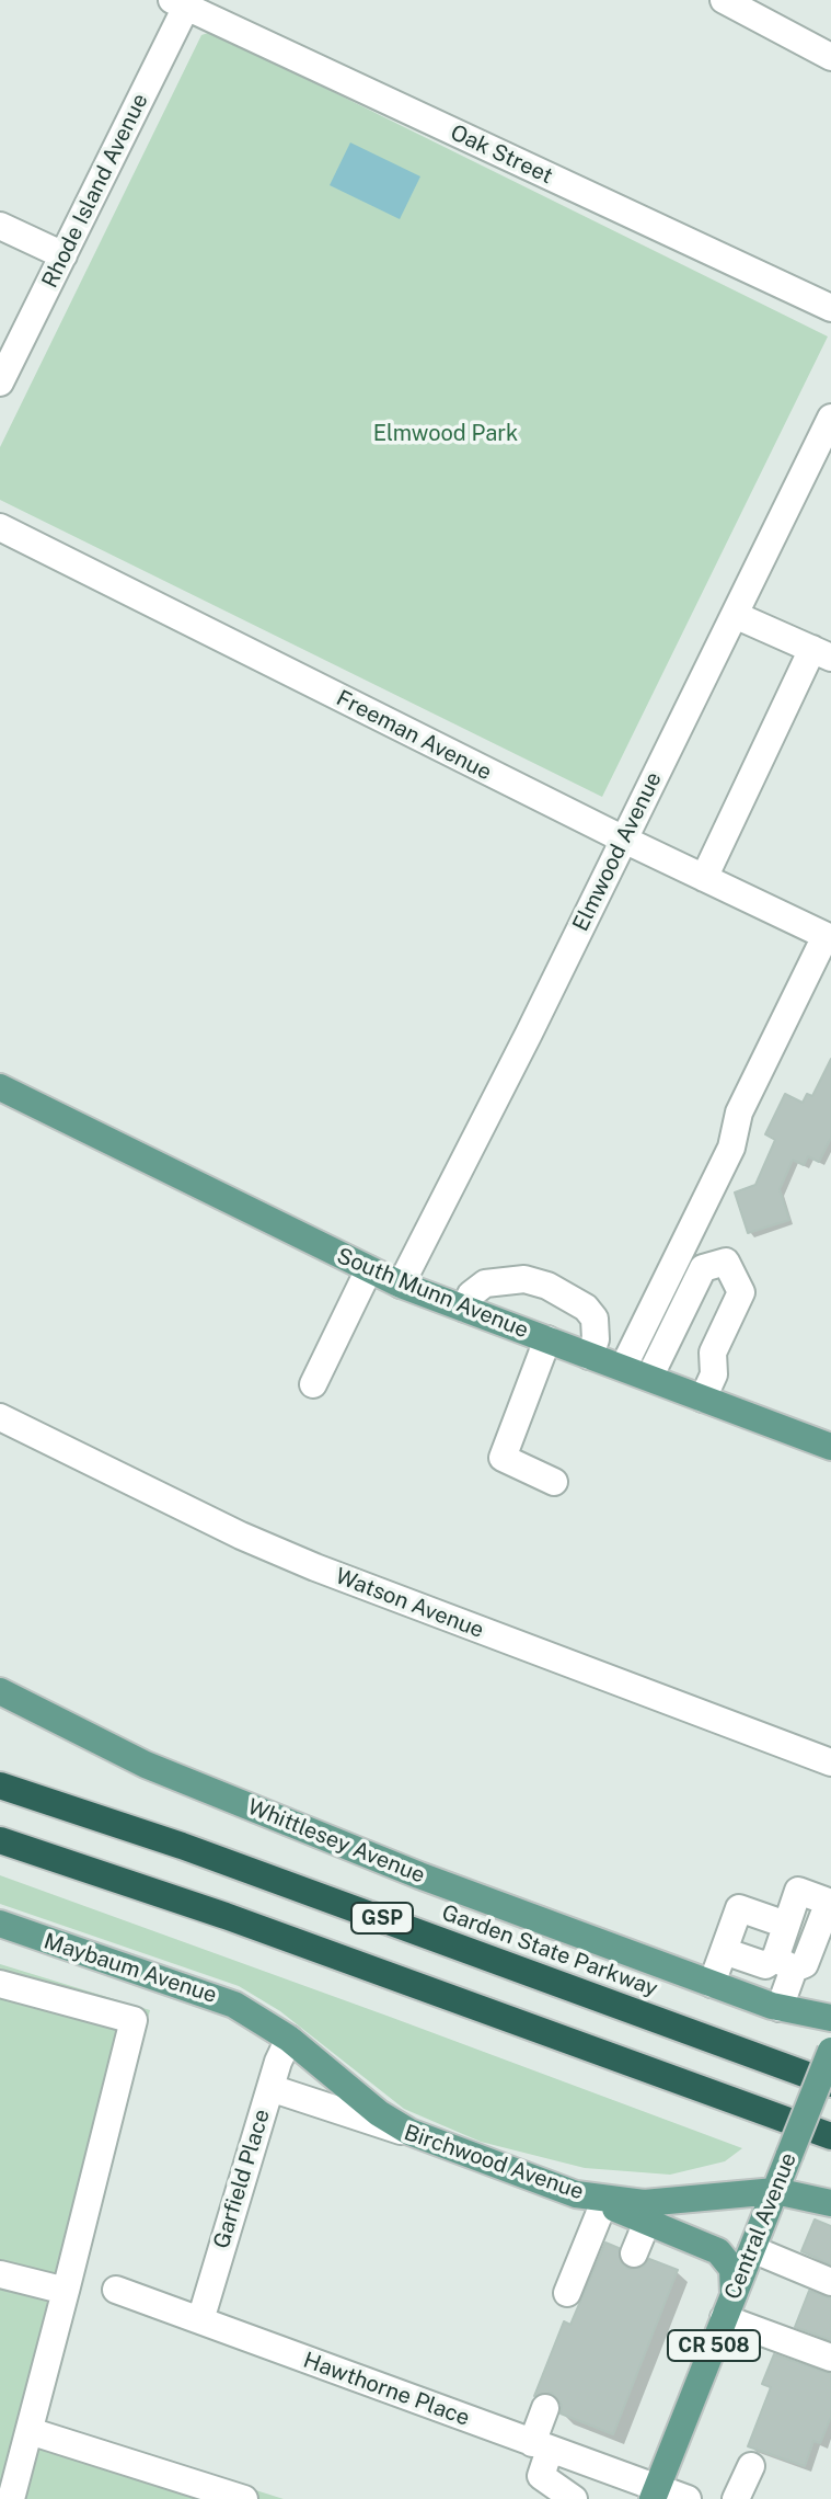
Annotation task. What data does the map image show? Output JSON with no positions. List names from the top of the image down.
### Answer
{
  "streets": {
    "highway": ["GSP", "Garden State Parkway"],
    "main road": [
      "South Munn Avenue",
      "Whittlesey Avenue",
      "Maybaum Avenue",
      "Birchwood Avenue",
      "Central Avenue",
      "CR 508"
    ],
    "street": [
      "Oak Street",
      "Rhode Island Avenue",
      "Freeman Avenue",
      "Elmwood Avenue",
      "Watson Avenue",
      "Garfield Place",
      "Hawthorne Place"
    ]
  },
  "crossings": [
    ["Oak Street", "Rhode Island Avenue"],
    ["Freeman Avenue", "Elmwood Avenue"],
    ["Elmwood Avenue", "South Munn Avenue"],
    ["Maybaum Avenue", "Birchwood Avenue"],
    ["Maybaum Avenue", "Garfield Place"],
    ["Birchwood Avenue", "Garfield Place"],
    ["Birchwood Avenue", "Central Avenue"],
    ["Garfield Place", "Hawthorne Place"],
    ["Central Avenue", "Hawthorne Place"]
  ],
  "parks": ["Elmwood Park"]
}
